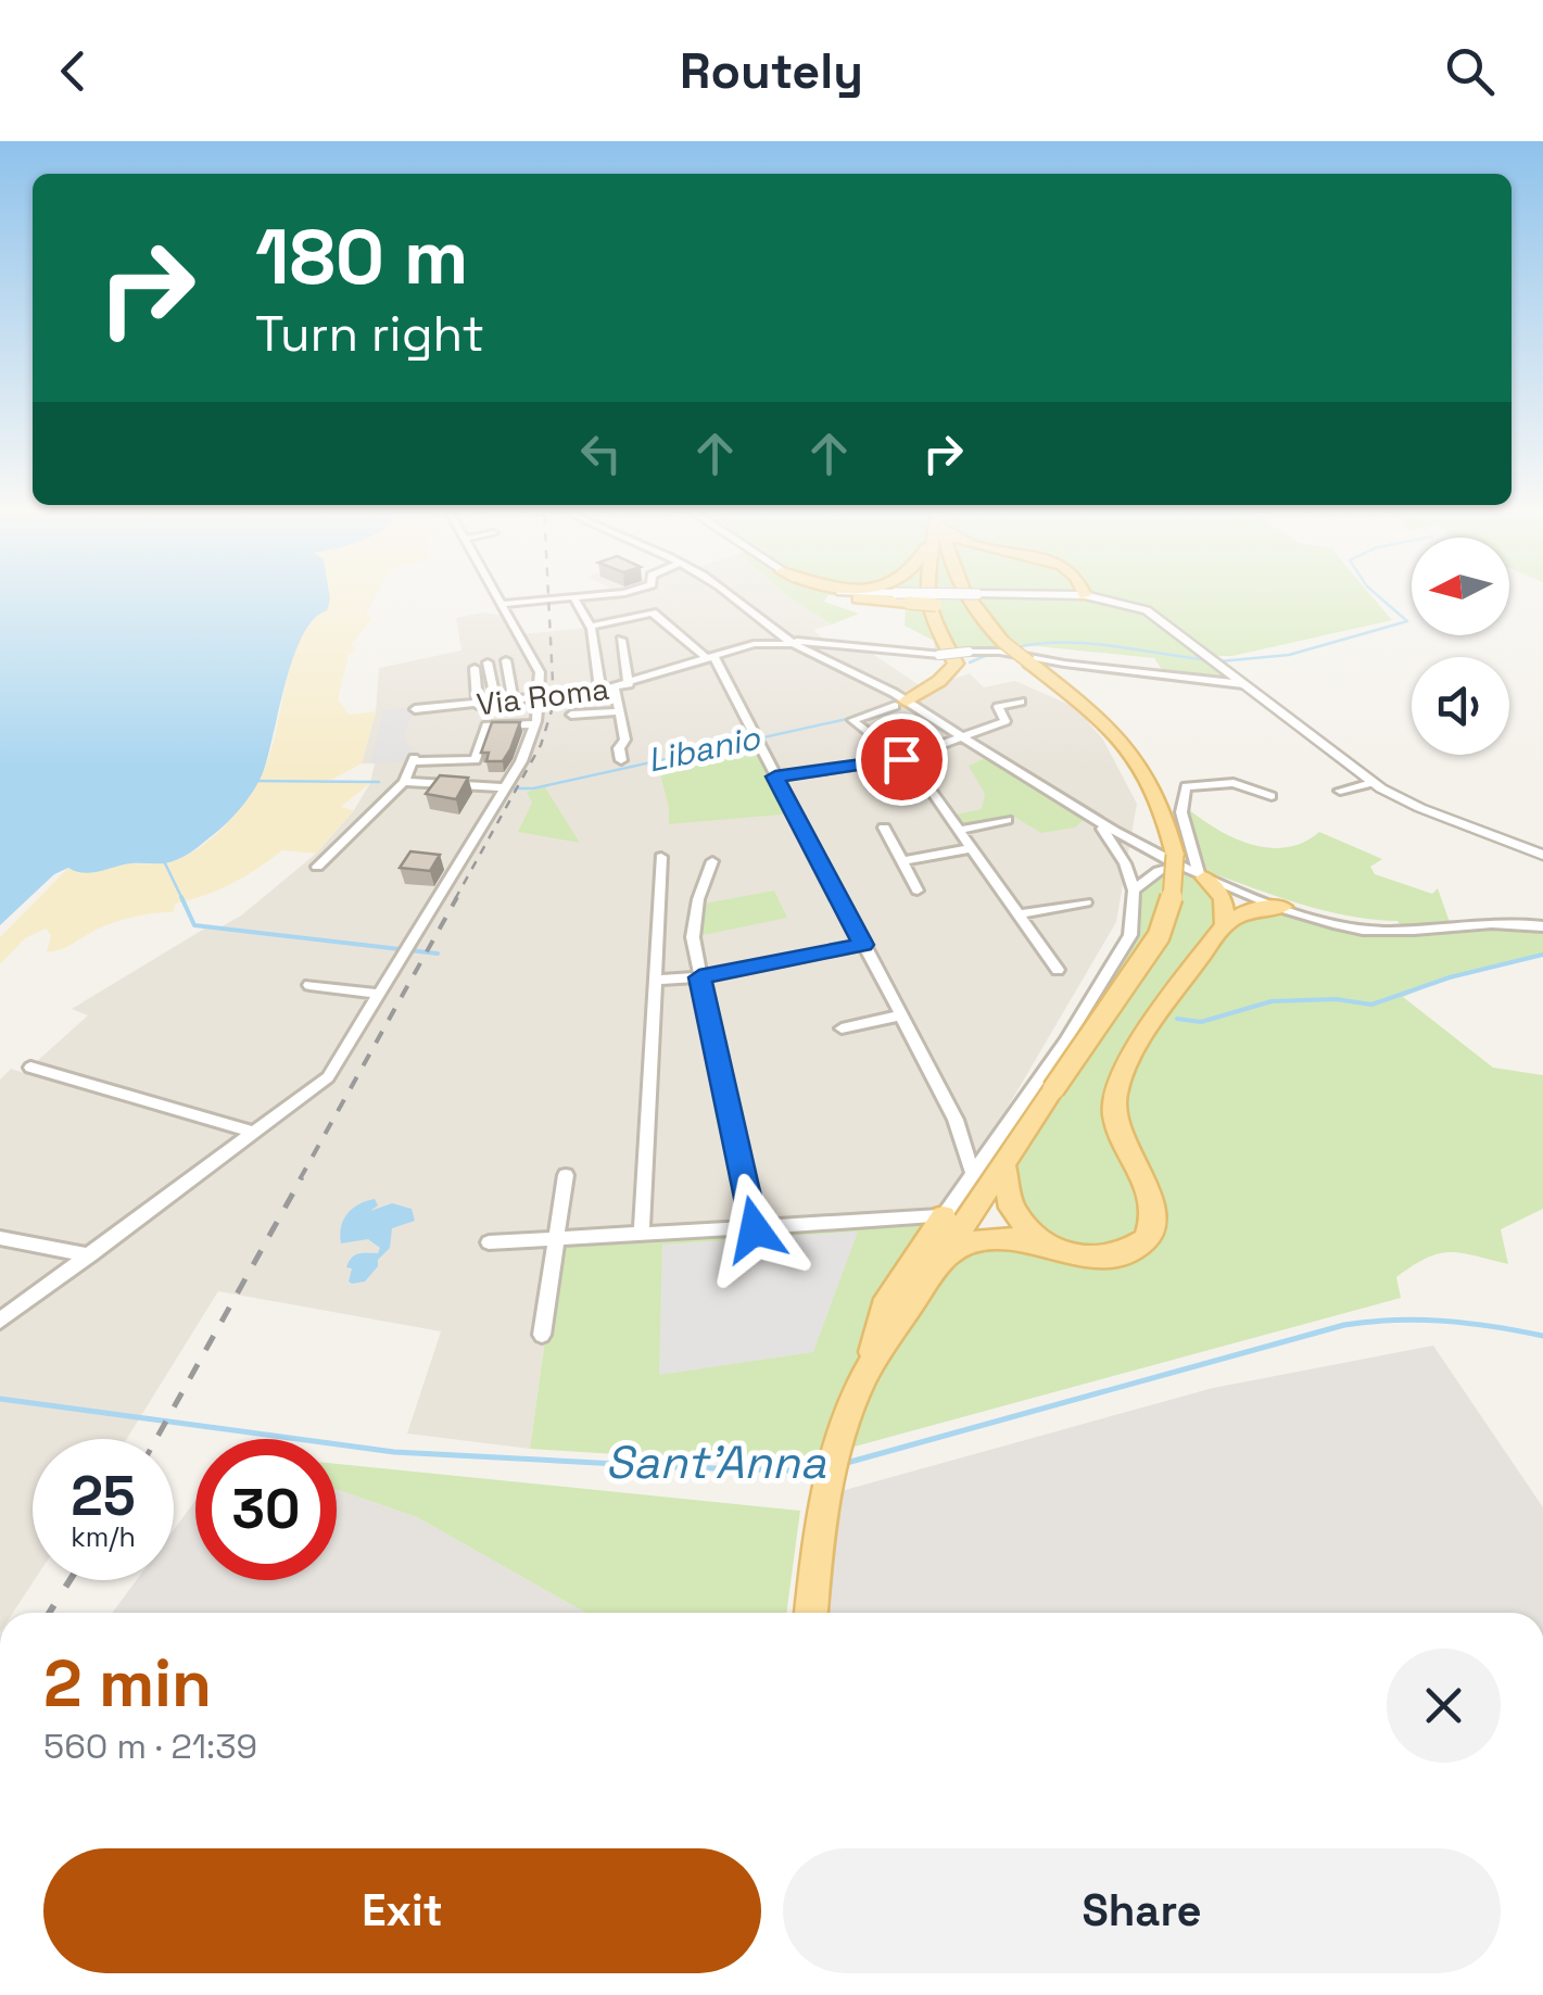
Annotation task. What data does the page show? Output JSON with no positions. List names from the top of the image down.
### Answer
{
  "streets": {
    "street": ["Via Roma"]
  },
  "water": ["Libanio", "Sant'Anna"],
  "north": "left",
  "page": {
    "header": "Routely",
    "turn": ["180 m", "Turn right"],
    "speed": "25 km/h",
    "limit": "30",
    "heading": ["2 min", "560 m · 21:39"],
    "buttons": ["Exit", "Share"]
  }
}
